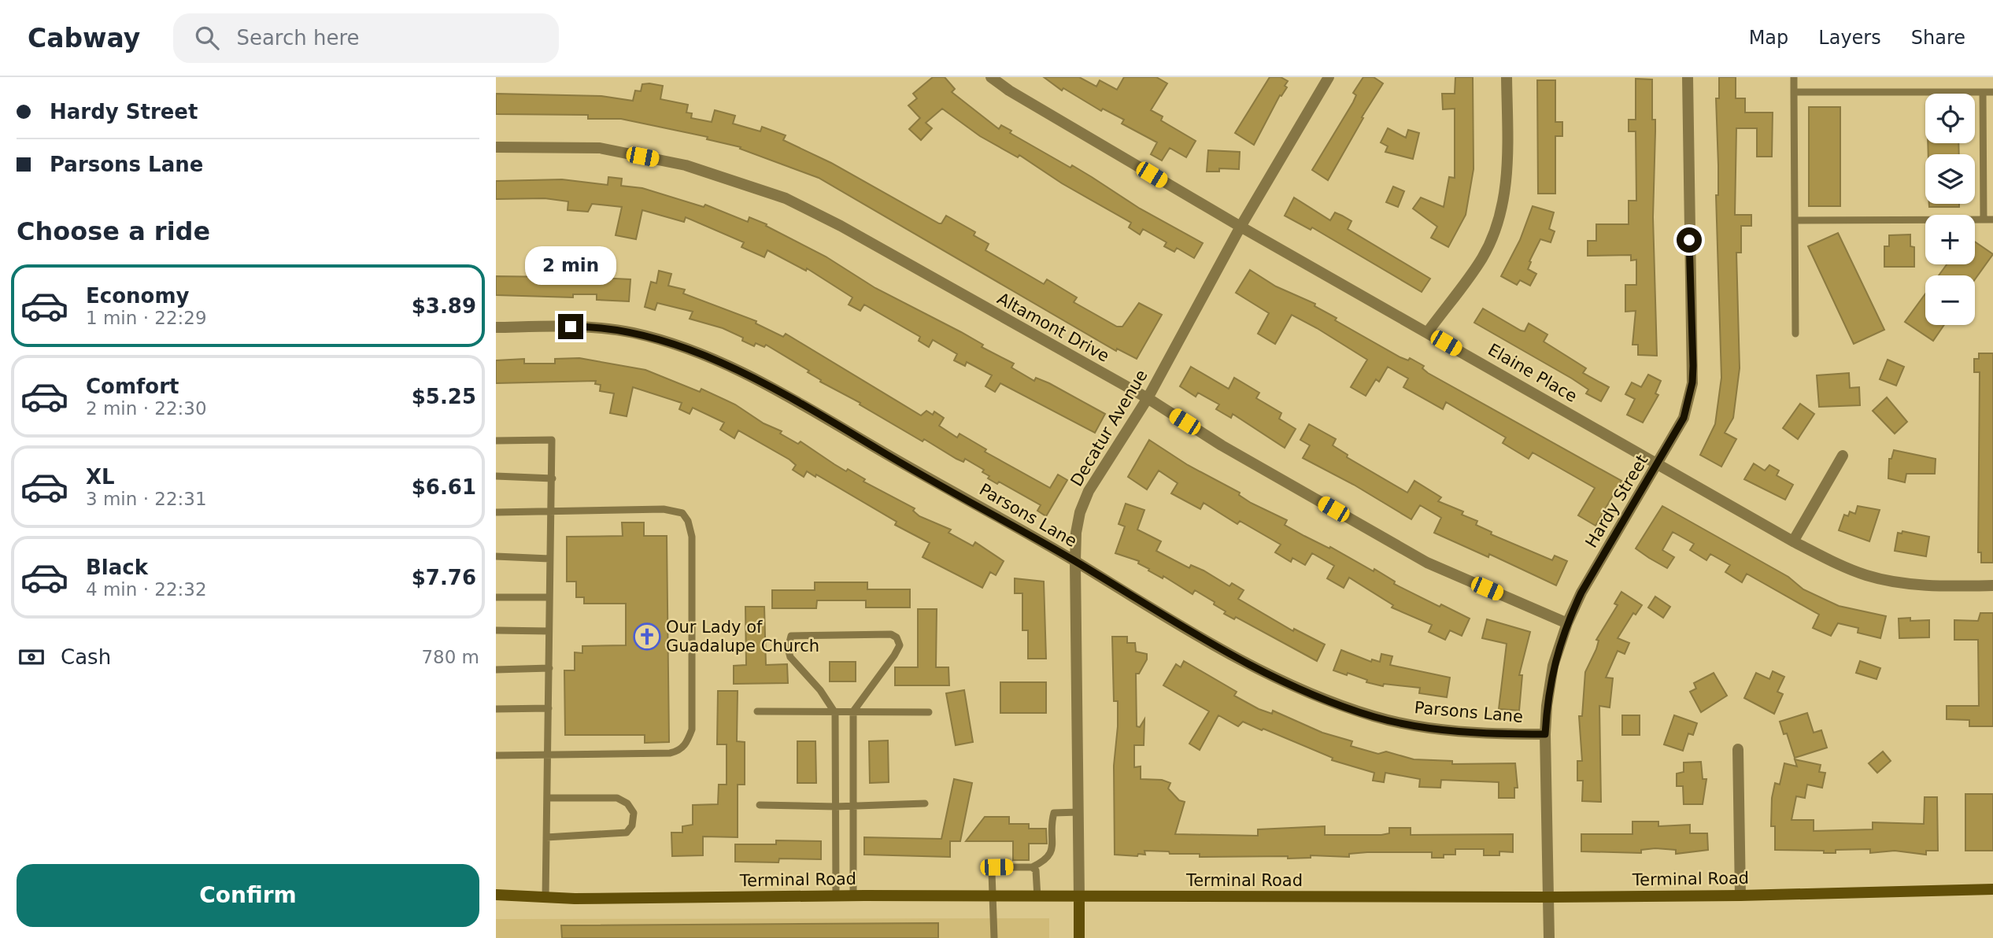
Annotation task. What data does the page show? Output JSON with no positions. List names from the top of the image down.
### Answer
{
  "streets": {
    "main road": ["Decatur Avenue", "Terminal Road"],
    "street": [
      "Altamont Drive",
      "Elaine Place",
      "Hardy Street",
      "Parsons Lane"
    ]
  },
  "crossings": [
    ["Altamont Drive", "Decatur Avenue"],
    ["Altamont Drive", "Hardy Street"],
    ["Elaine Place", "Decatur Avenue"],
    ["Elaine Place", "Hardy Street"],
    ["Decatur Avenue", "Parsons Lane"],
    ["Decatur Avenue", "Terminal Road"],
    ["Hardy Street", "Parsons Lane"],
    ["Hardy Street", "Terminal Road"]
  ],
  "places": {
    "church": ["Our Lady of Guadalupe Church"]
  },
  "page": {
    "header": "Cabway",
    "search": "Search here",
    "nav": ["Map", "Layers", "Share"],
    "banner": ["Hardy Street", "Parsons Lane"],
    "map_buttons": ["+", "−"],
    "heading": "Choose a ride",
    "bubble": "2 min",
    "list": [
      {
        "name": "Economy",
        "note": "1 min · 22:29",
        "value": "$3.89"
      },
      {
        "name": "Comfort",
        "note": "2 min · 22:30",
        "value": "$5.25"
      },
      {
        "name": "XL",
        "note": "3 min · 22:31",
        "value": "$6.61"
      },
      {
        "name": "Black",
        "note": "4 min · 22:32",
        "value": "$7.76"
      }
    ],
    "pay": ["Cash", "780 m"],
    "buttons": "Confirm"
  }
}
